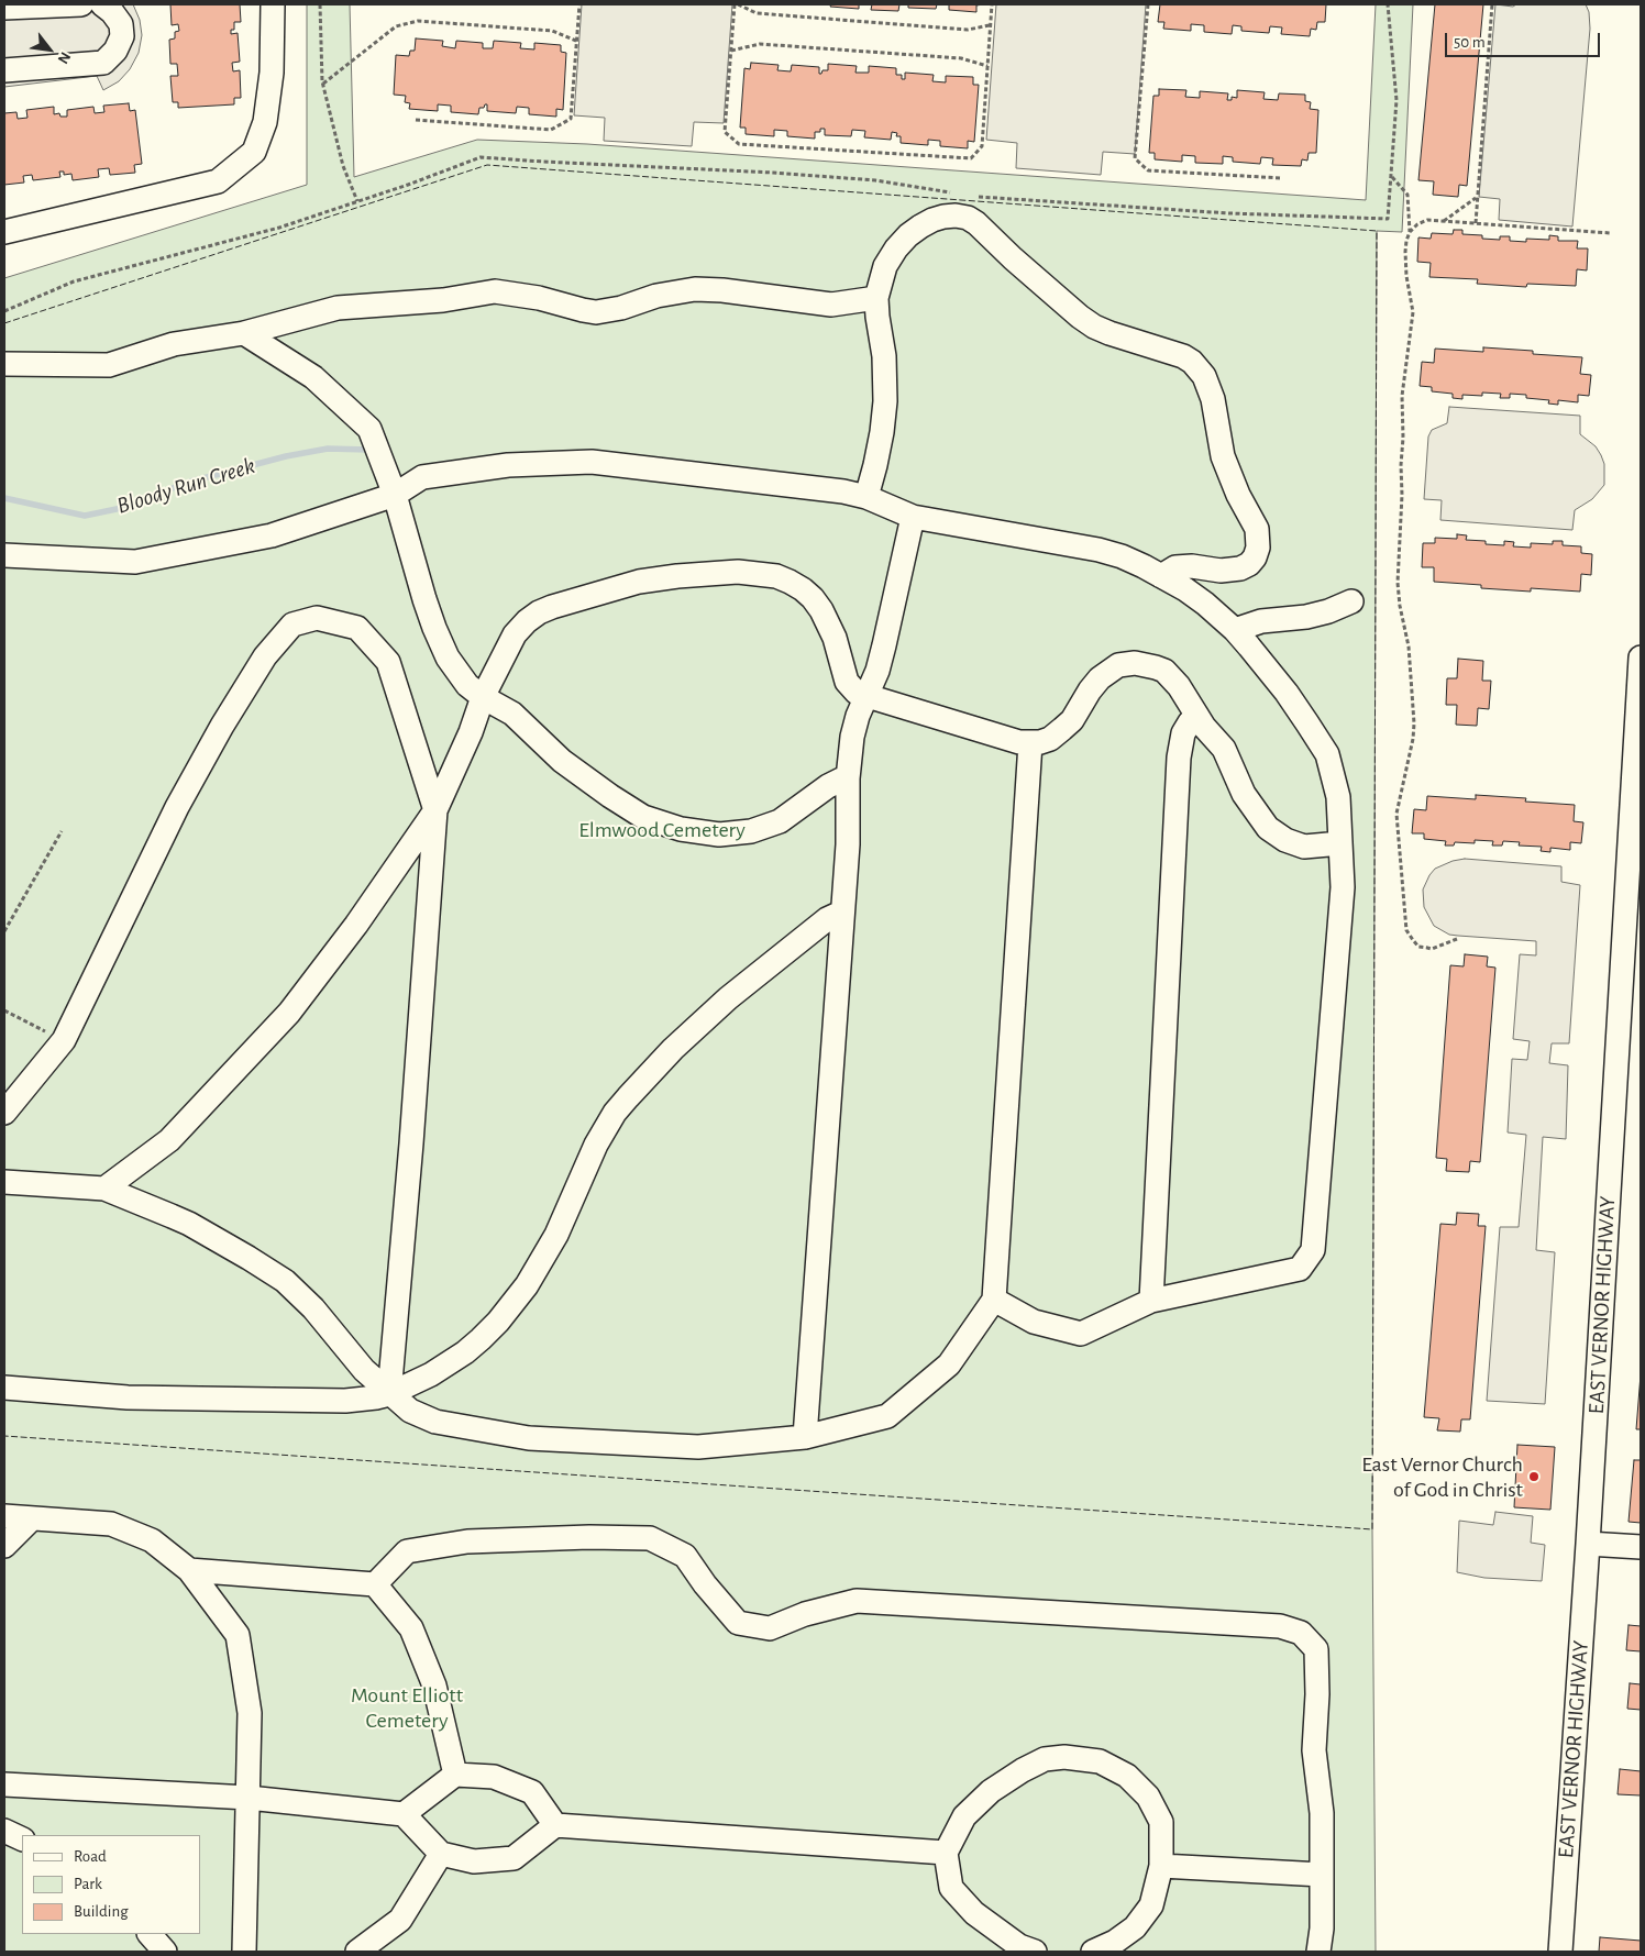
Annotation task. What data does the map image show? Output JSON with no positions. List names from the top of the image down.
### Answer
{
  "streets": {
    "street": ["EAST VERNOR HIGHWAY"]
  },
  "water": ["Bloody Run Creek"],
  "parks": ["Elmwood Cemetery", "Mount Elliott Cemetery"],
  "places": ["East Vernor Church of God in Christ"],
  "legend": ["Road", "Park", "Building"],
  "scale_bar": "50 m",
  "north": "bottom right"
}
